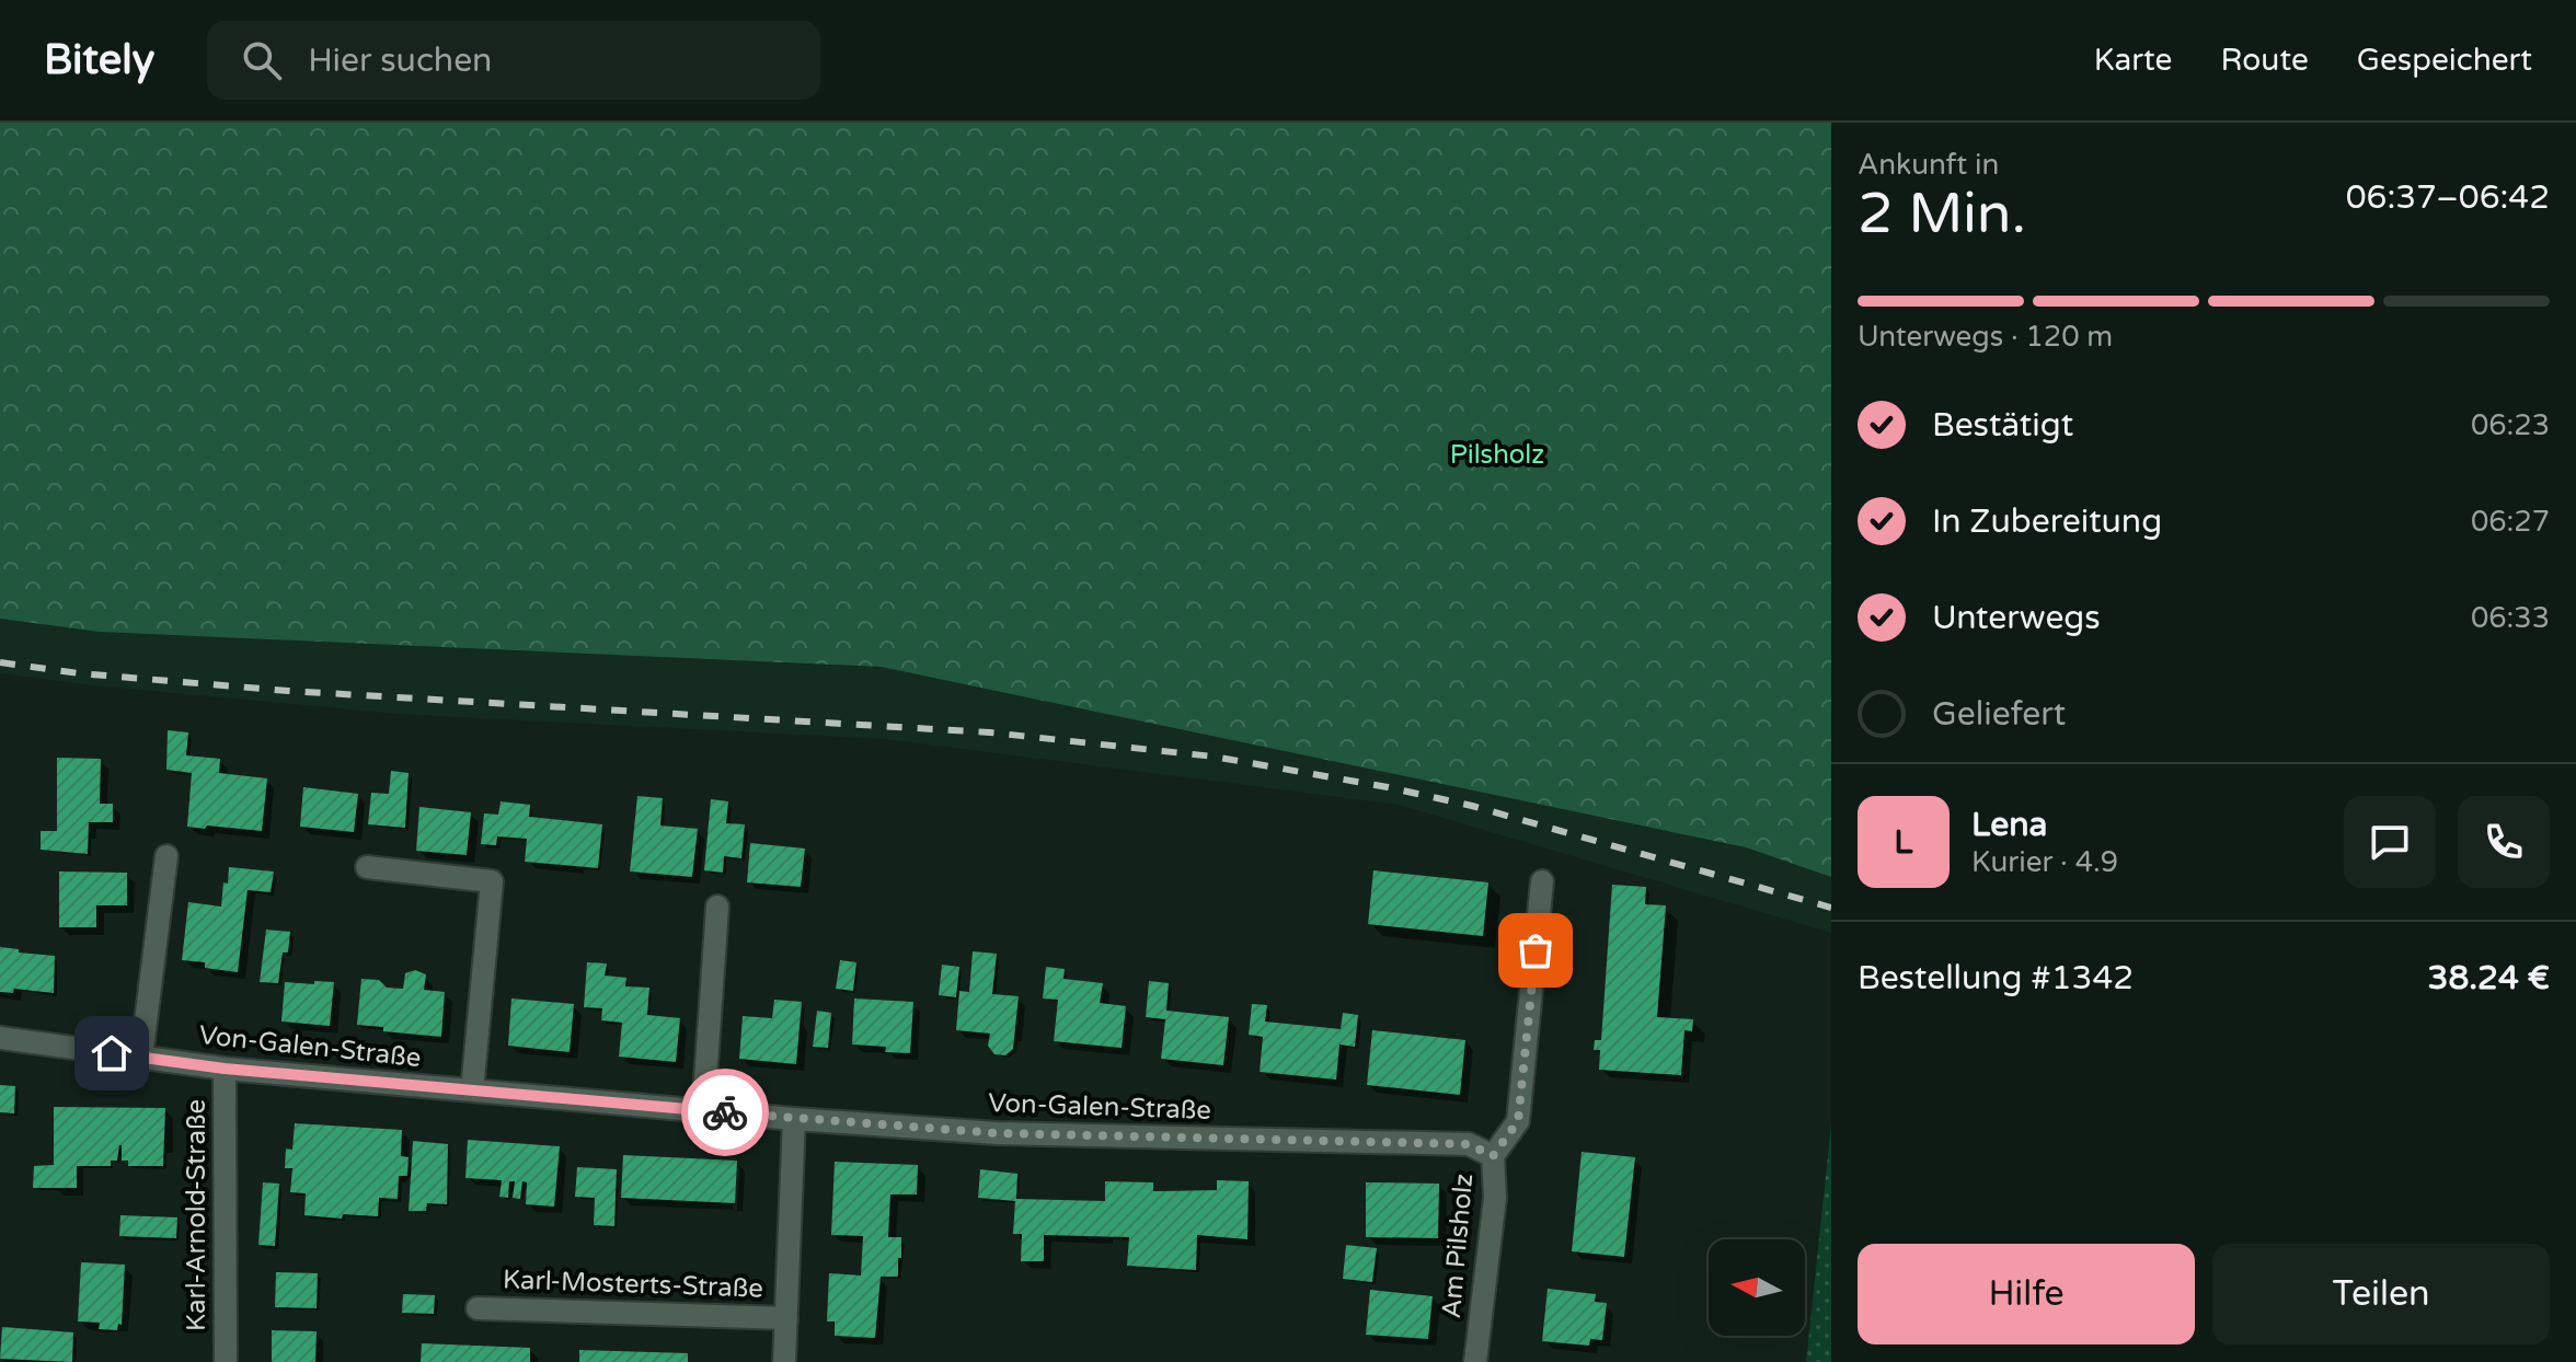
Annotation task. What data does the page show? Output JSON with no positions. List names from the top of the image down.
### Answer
{
  "streets": {
    "street": [
      "Von-Galen-Straße",
      "Karl-Arnold-Straße",
      "Am Pilsholz",
      "Karl-Mosterts-Straße"
    ]
  },
  "crossings": [
    ["Von-Galen-Straße", "Karl-Arnold-Straße"],
    ["Von-Galen-Straße", "Am Pilsholz"],
    ["Von-Galen-Straße", "Karl-Mosterts-Straße"]
  ],
  "parks": ["Pilsholz"],
  "north": "left",
  "page": {
    "header": "Bitely",
    "search": "Hier suchen",
    "nav": ["Karte", "Route", "Gespeichert"],
    "heading": ["2 Min.", "Ankunft in", "06:37–06:42"],
    "panel": [
      "Lena",
      "Kurier · 4.9",
      "Bestellung #1342",
      "38.24 €"
    ],
    "bar": "Unterwegs · 120 m",
    "list": [
      ["Bestätigt", "06:23"],
      ["In Zubereitung", "06:27"],
      ["Unterwegs", "06:33"],
      "Geliefert"
    ],
    "round": "L",
    "buttons": ["Hilfe", "Teilen"]
  }
}
